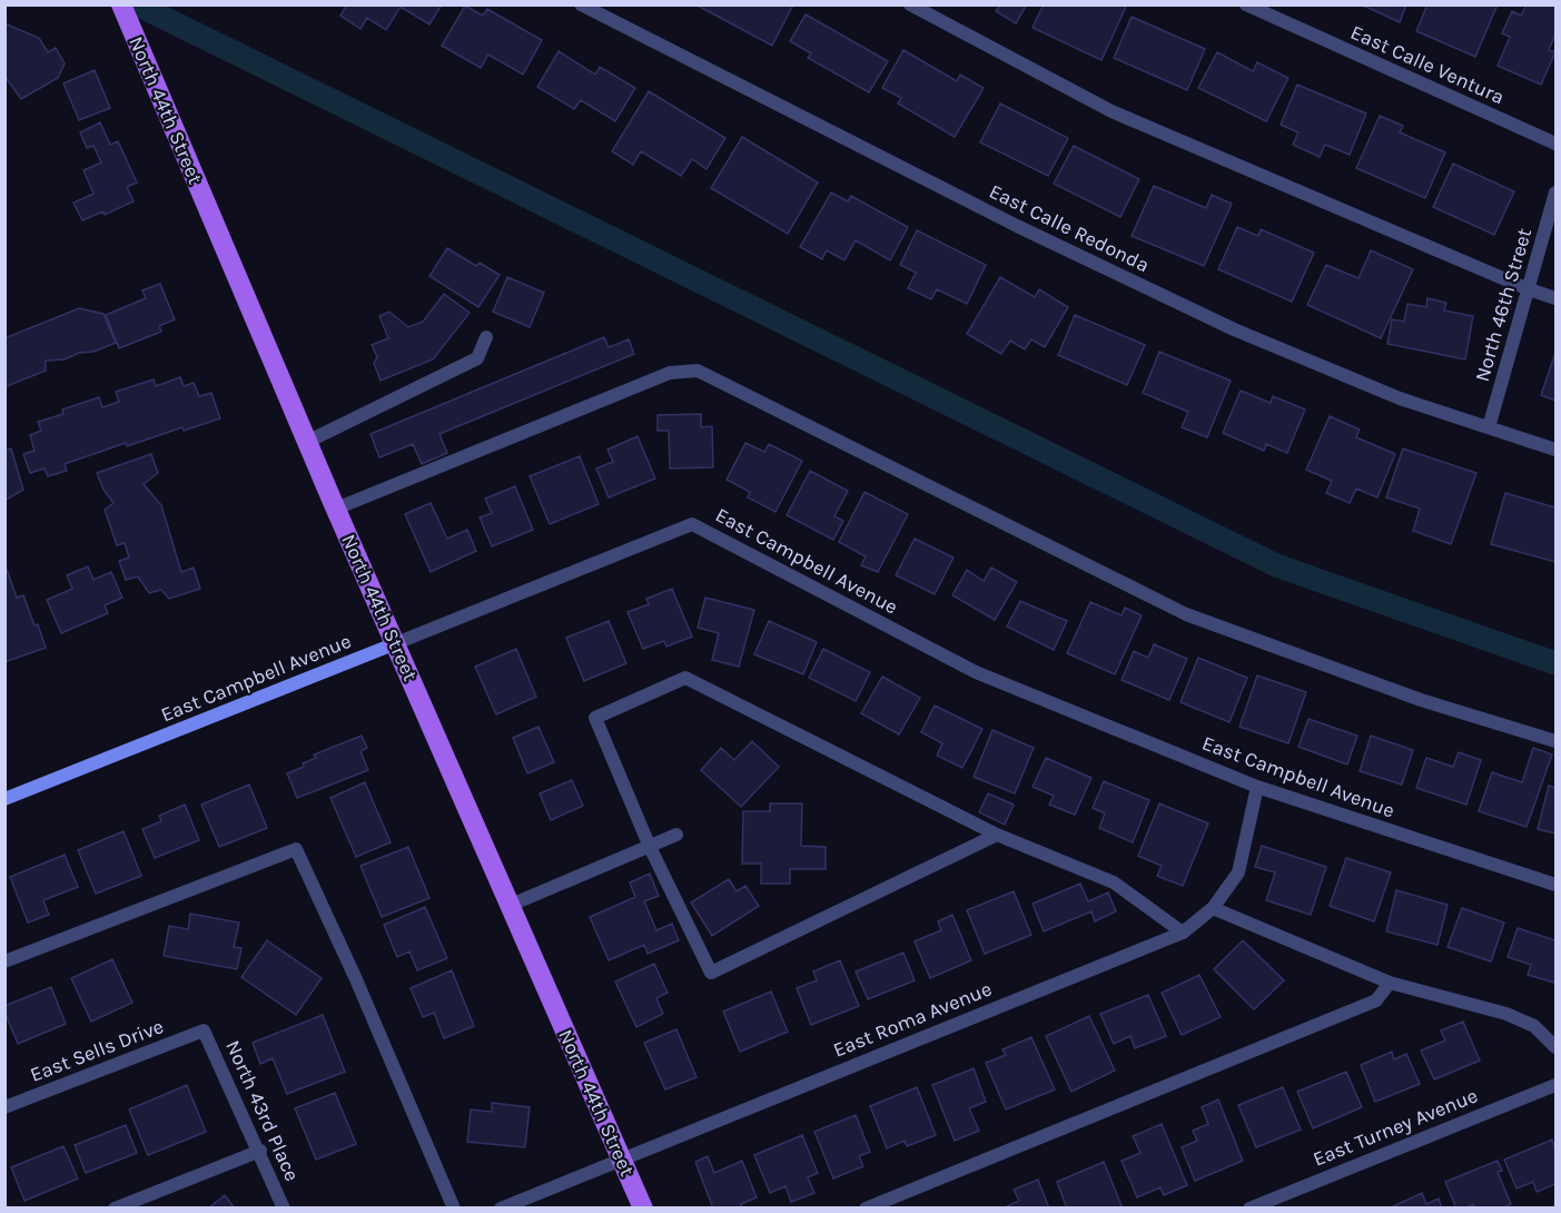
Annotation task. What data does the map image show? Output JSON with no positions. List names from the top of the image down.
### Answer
{
  "streets": {
    "main road": ["North 44th Street"],
    "street": [
      "East Calle Ventura",
      "East Calle Redonda",
      "North 46th Street",
      "East Campbell Avenue",
      "East Roma Avenue",
      "East Sells Drive",
      "North 43rd Place",
      "East Turney Avenue"
    ]
  },
  "crossings": [
    ["North 44th Street", "East Campbell Avenue"],
    ["North 44th Street", "East Roma Avenue"],
    ["East Calle Redonda", "North 46th Street"],
    ["East Campbell Avenue", "East Roma Avenue"],
    ["East Sells Drive", "North 43rd Place"]
  ]
}
